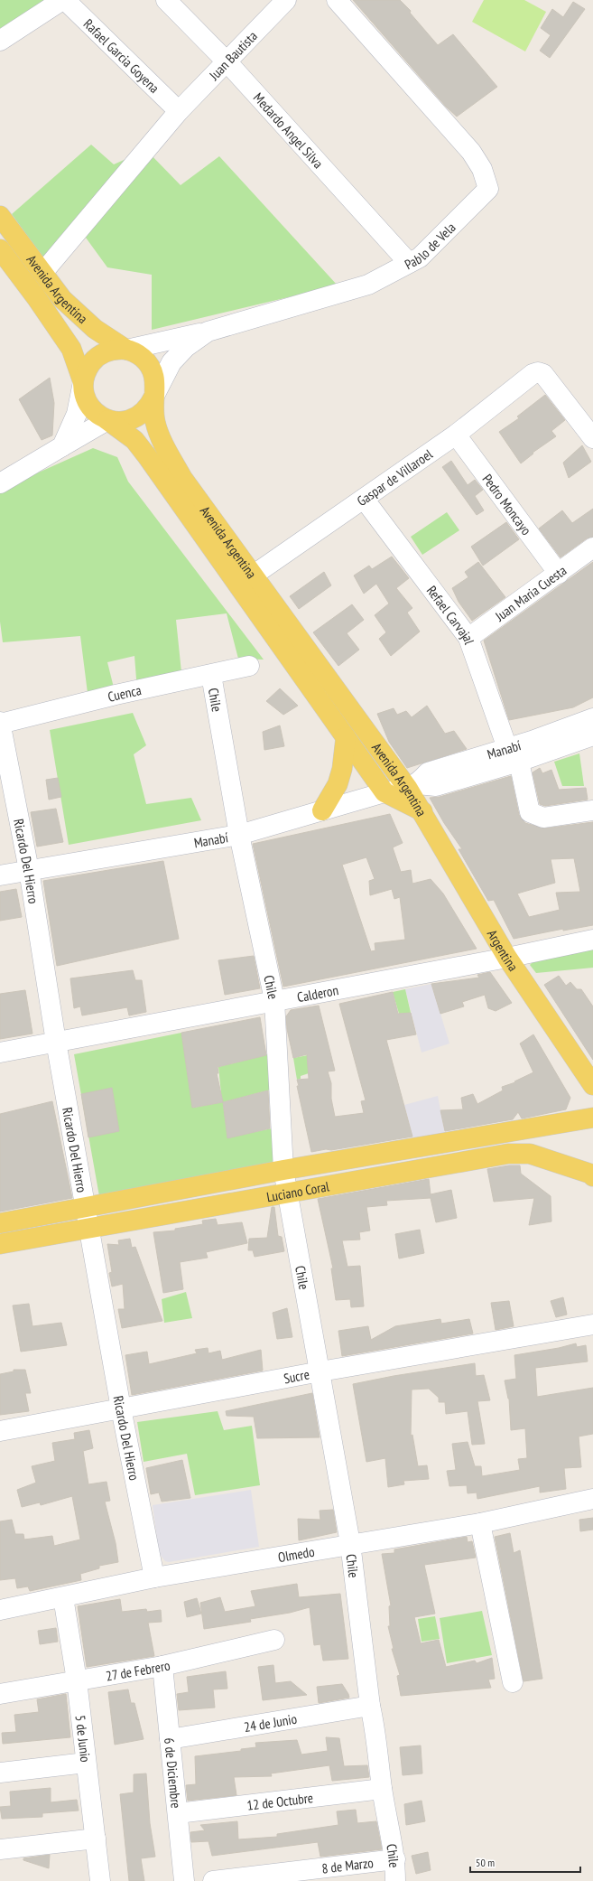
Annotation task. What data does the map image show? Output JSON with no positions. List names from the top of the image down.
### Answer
{
  "streets": {
    "main road": ["Avenida Argentina", "Argentina", "Luciano Coral"],
    "street": [
      "Rafael Garcia Goyena",
      "Juan Bautista",
      "Medardo Angel Silva",
      "Pablo de Vela",
      "Gaspar de Villaroel",
      "Pedro Moncayo",
      "Juan Maria Cuesta",
      "Refael Carvajal",
      "Cuenca",
      "Chile",
      "Manabí",
      "Ricardo Del Hierro",
      "Calderon",
      "Sucre",
      "Olmedo",
      "27 de Febrero",
      "24 de Junio",
      "5 de Junio",
      "6 de Diciembre",
      "12 de Octubre",
      "8 de Marzo"
    ]
  },
  "crossings": [
    ["Rafael Garcia Goyena", "Juan Bautista"],
    ["Juan Bautista", "Medardo Angel Silva"],
    ["Juan Bautista", "Avenida Argentina"],
    ["Medardo Angel Silva", "Pablo de Vela"],
    ["Pablo de Vela", "Avenida Argentina"],
    ["Avenida Argentina", "Gaspar de Villaroel"],
    ["Avenida Argentina", "Manabí"],
    ["Avenida Argentina", "Argentina"],
    ["Gaspar de Villaroel", "Pedro Moncayo"],
    ["Gaspar de Villaroel", "Refael Carvajal"],
    ["Pedro Moncayo", "Juan Maria Cuesta"],
    ["Juan Maria Cuesta", "Refael Carvajal"],
    ["Refael Carvajal", "Manabí"],
    ["Cuenca", "Chile"],
    ["Cuenca", "Ricardo Del Hierro"],
    ["Chile", "Manabí"],
    ["Chile", "Calderon"],
    ["Chile", "Luciano Coral"],
    ["Chile", "Sucre"],
    ["Chile", "Olmedo"],
    ["Chile", "24 de Junio"],
    ["Chile", "12 de Octubre"],
    ["Chile", "8 de Marzo"],
    ["Manabí", "Ricardo Del Hierro"],
    ["Ricardo Del Hierro", "Calderon"],
    ["Ricardo Del Hierro", "Luciano Coral"],
    ["Ricardo Del Hierro", "Sucre"],
    ["Ricardo Del Hierro", "Olmedo"],
    ["Argentina", "Calderon"],
    ["Olmedo", "5 de Junio"],
    ["27 de Febrero", "5 de Junio"],
    ["27 de Febrero", "6 de Diciembre"],
    ["24 de Junio", "6 de Diciembre"],
    ["6 de Diciembre", "12 de Octubre"]
  ],
  "scale_bar": "50 m"
}
